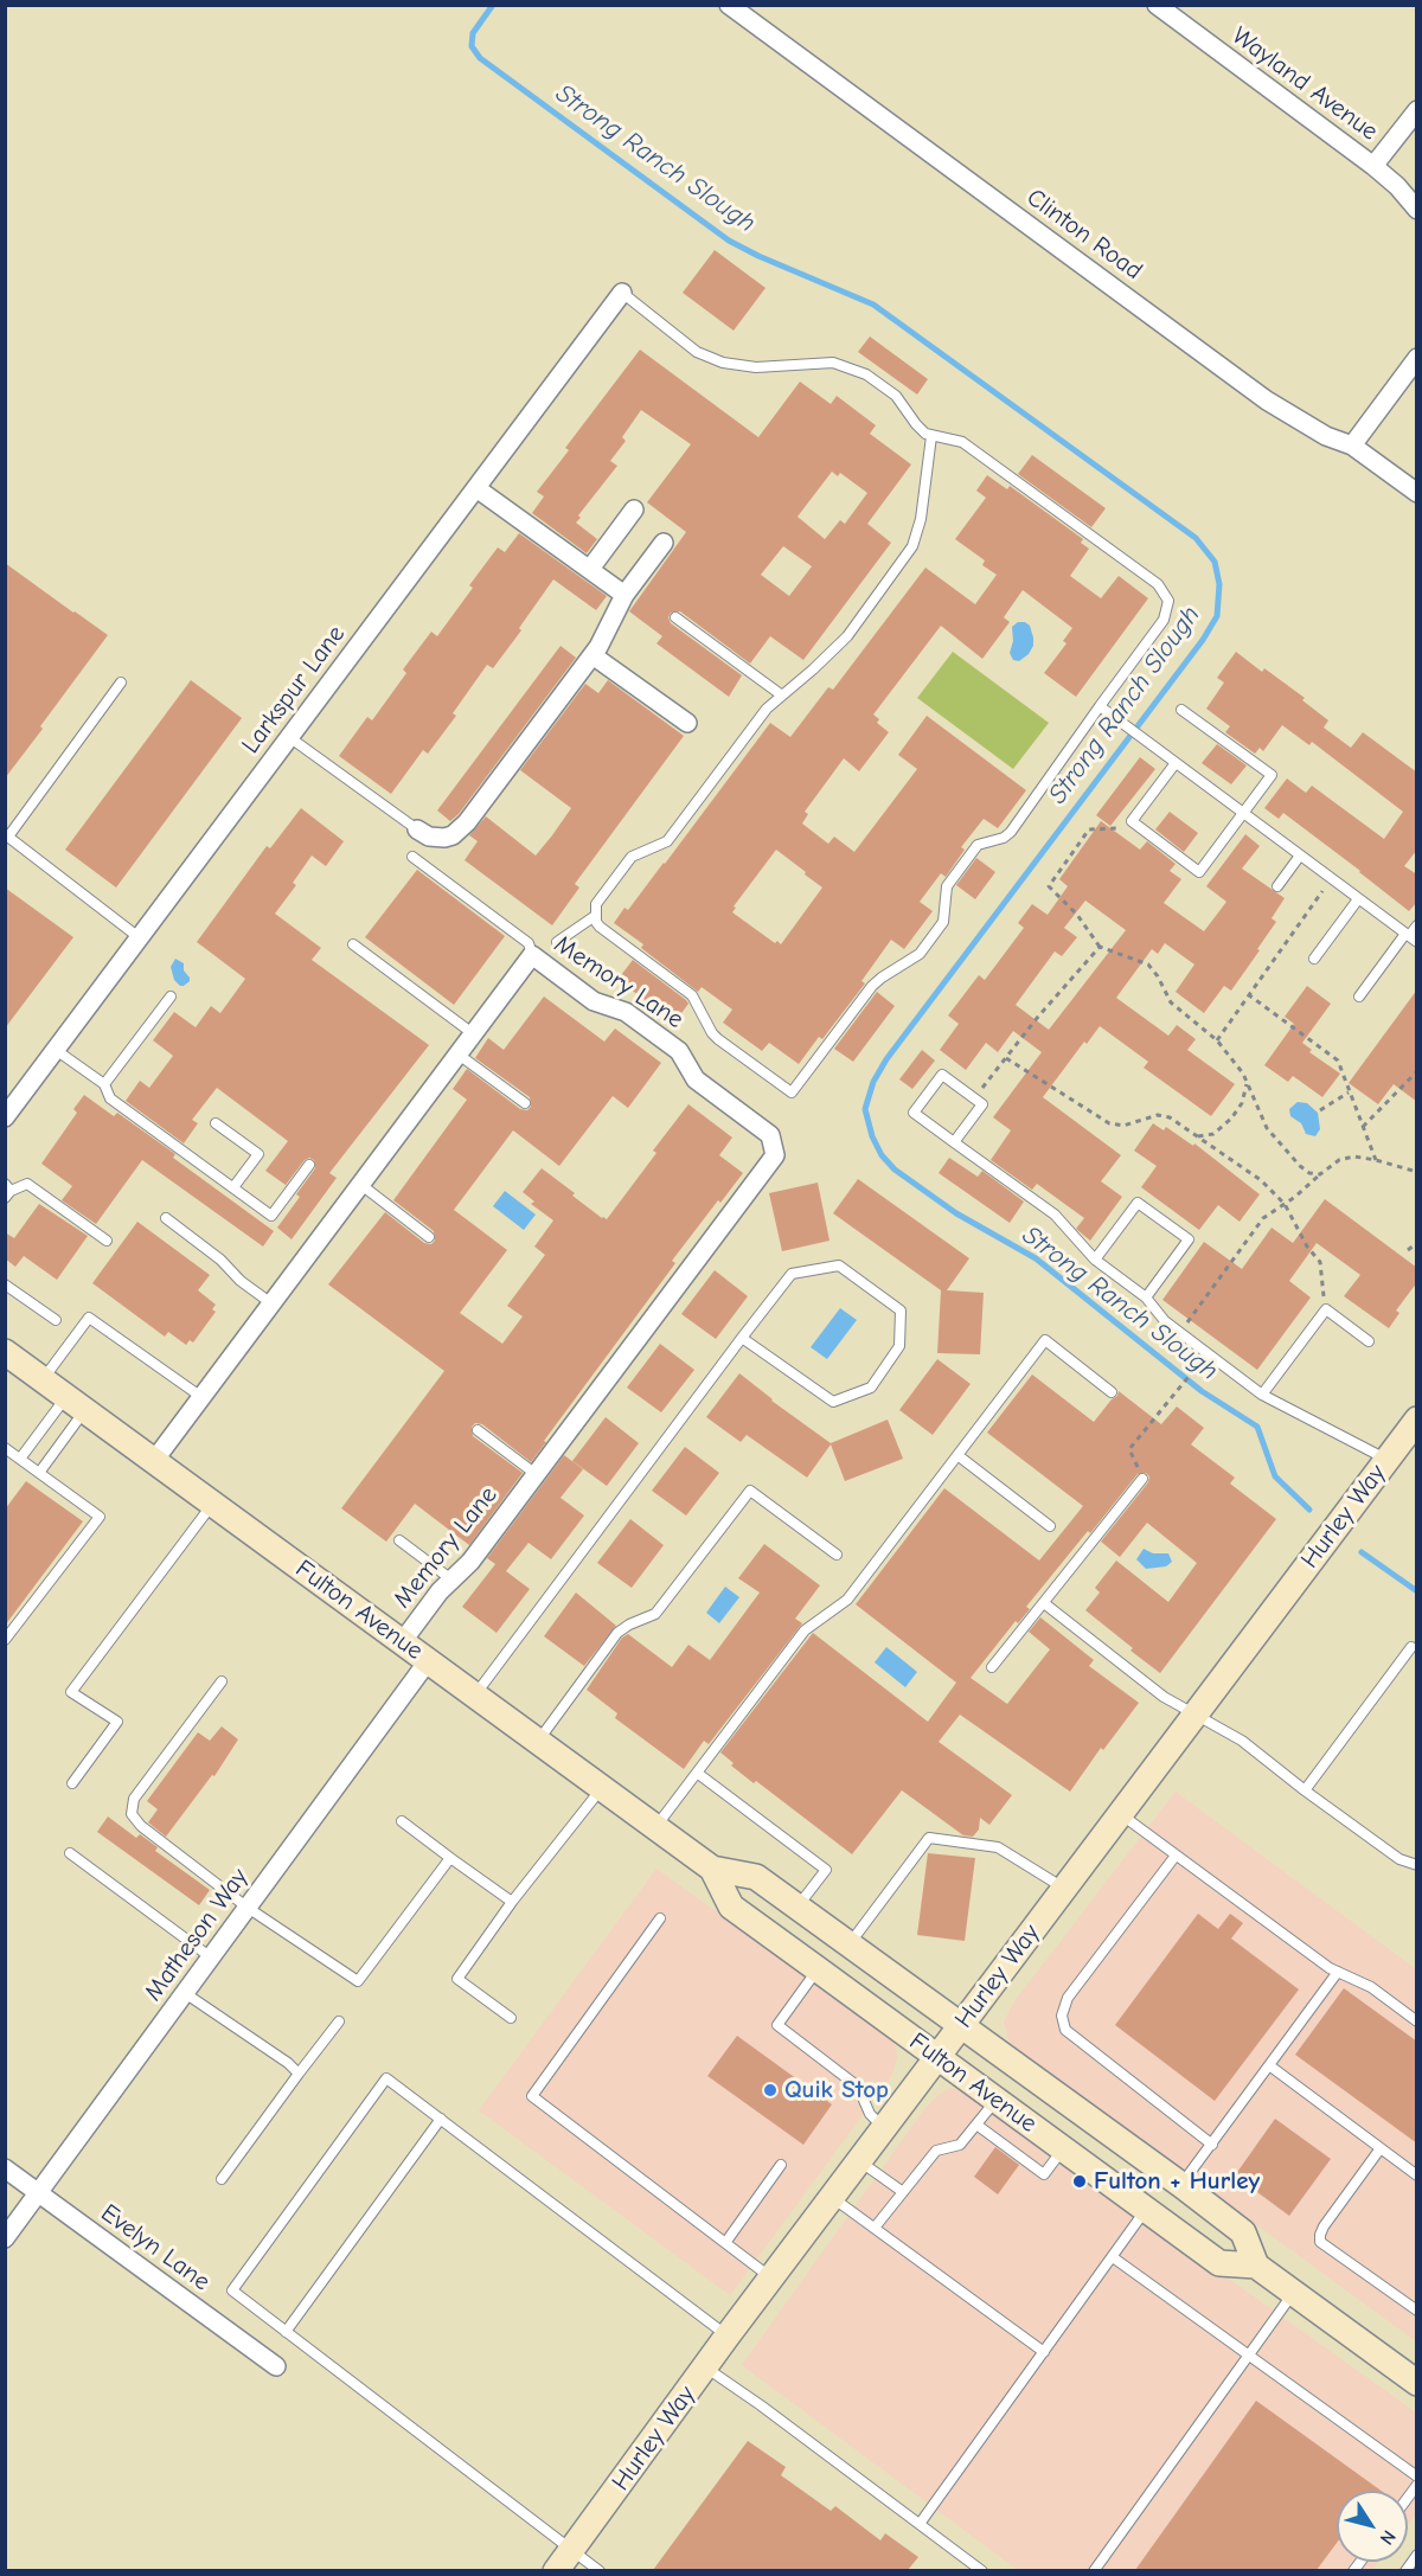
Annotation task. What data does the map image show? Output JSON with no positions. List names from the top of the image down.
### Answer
{
  "streets": {
    "main road": ["Hurley Way", "Fulton Avenue"],
    "street": [
      "Wayland Avenue",
      "Clinton Road",
      "Larkspur Lane",
      "Memory Lane",
      "Matheson Way",
      "Evelyn Lane"
    ]
  },
  "crossings": [
    ["Memory Lane", "Fulton Avenue"],
    ["Hurley Way", "Fulton Avenue"],
    ["Fulton Avenue", "Matheson Way"],
    ["Matheson Way", "Evelyn Lane"]
  ],
  "water": ["Strong Ranch Slough"],
  "places": ["Quik Stop", "Fulton + Hurley"],
  "north": "bottom right"
}
